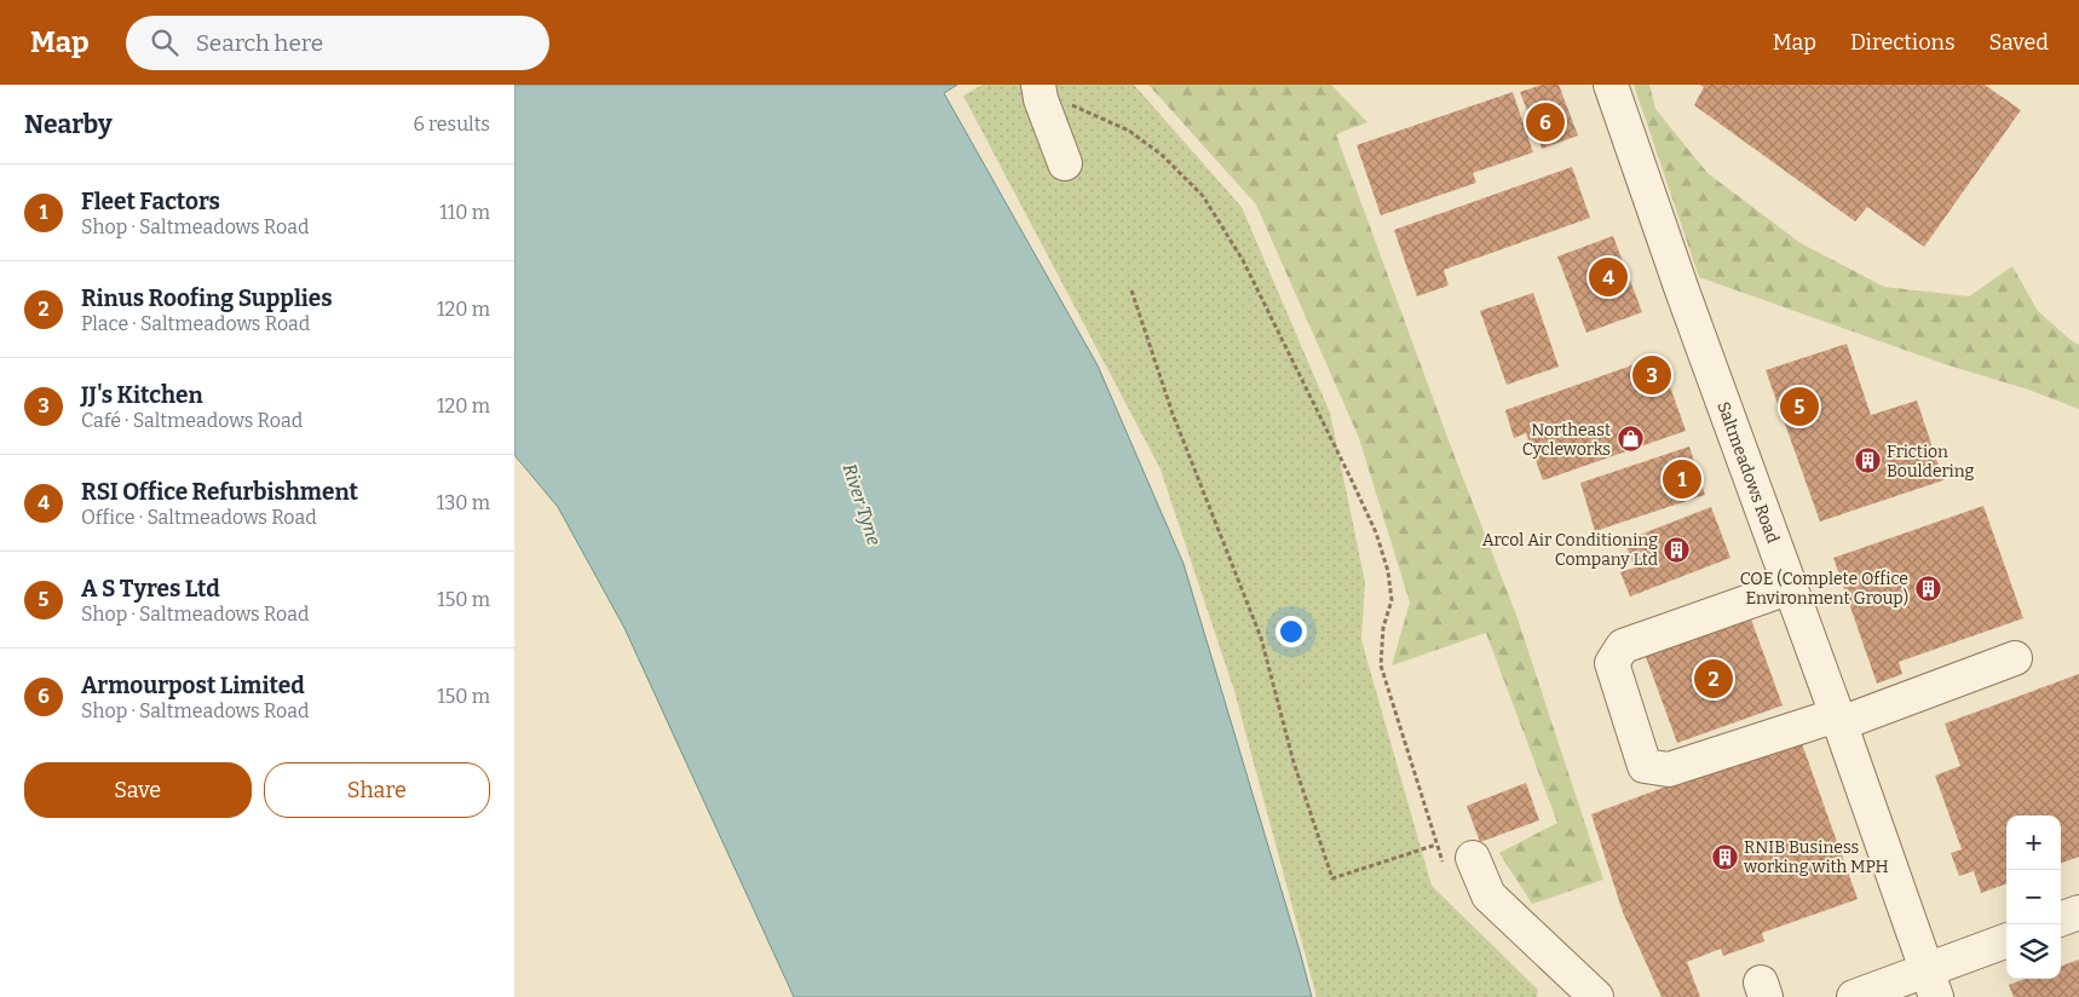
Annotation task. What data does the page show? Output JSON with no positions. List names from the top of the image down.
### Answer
{
  "streets": {
    "street": ["Saltmeadows Road"]
  },
  "water": ["River Tyne"],
  "places": {
    "shop": ["Northeast Cycleworks"],
    "building": [
      "Friction Bouldering",
      "Arcol Air Conditioning Company Ltd",
      "COE (Complete Office Environment Group)",
      "RNIB Business working with MPH"
    ]
  },
  "page": {
    "header": "Map",
    "search": "Search here",
    "nav": ["Map", "Directions", "Saved"],
    "heading": ["Nearby", "6 results"],
    "pins": [
      "6",
      "4",
      "3",
      "5",
      "1",
      "2"
    ],
    "list": [
      {
        "mark": "1",
        "name": "Fleet Factors",
        "note": "Shop · Saltmeadows Road",
        "value": "110 m"
      },
      {
        "mark": "2",
        "name": "Rinus Roofing Supplies",
        "note": "Place · Saltmeadows Road",
        "value": "120 m"
      },
      {
        "mark": "3",
        "name": "JJ's Kitchen",
        "note": "Café · Saltmeadows Road",
        "value": "120 m"
      },
      {
        "mark": "4",
        "name": "RSI Office Refurbishment",
        "note": "Office · Saltmeadows Road",
        "value": "130 m"
      },
      {
        "mark": "5",
        "name": "A S Tyres Ltd",
        "note": "Shop · Saltmeadows Road",
        "value": "150 m"
      },
      {
        "mark": "6",
        "name": "Armourpost Limited",
        "note": "Shop · Saltmeadows Road",
        "value": "150 m"
      }
    ],
    "buttons": ["Save", "Share"],
    "map_buttons": ["+", "−"]
  }
}
